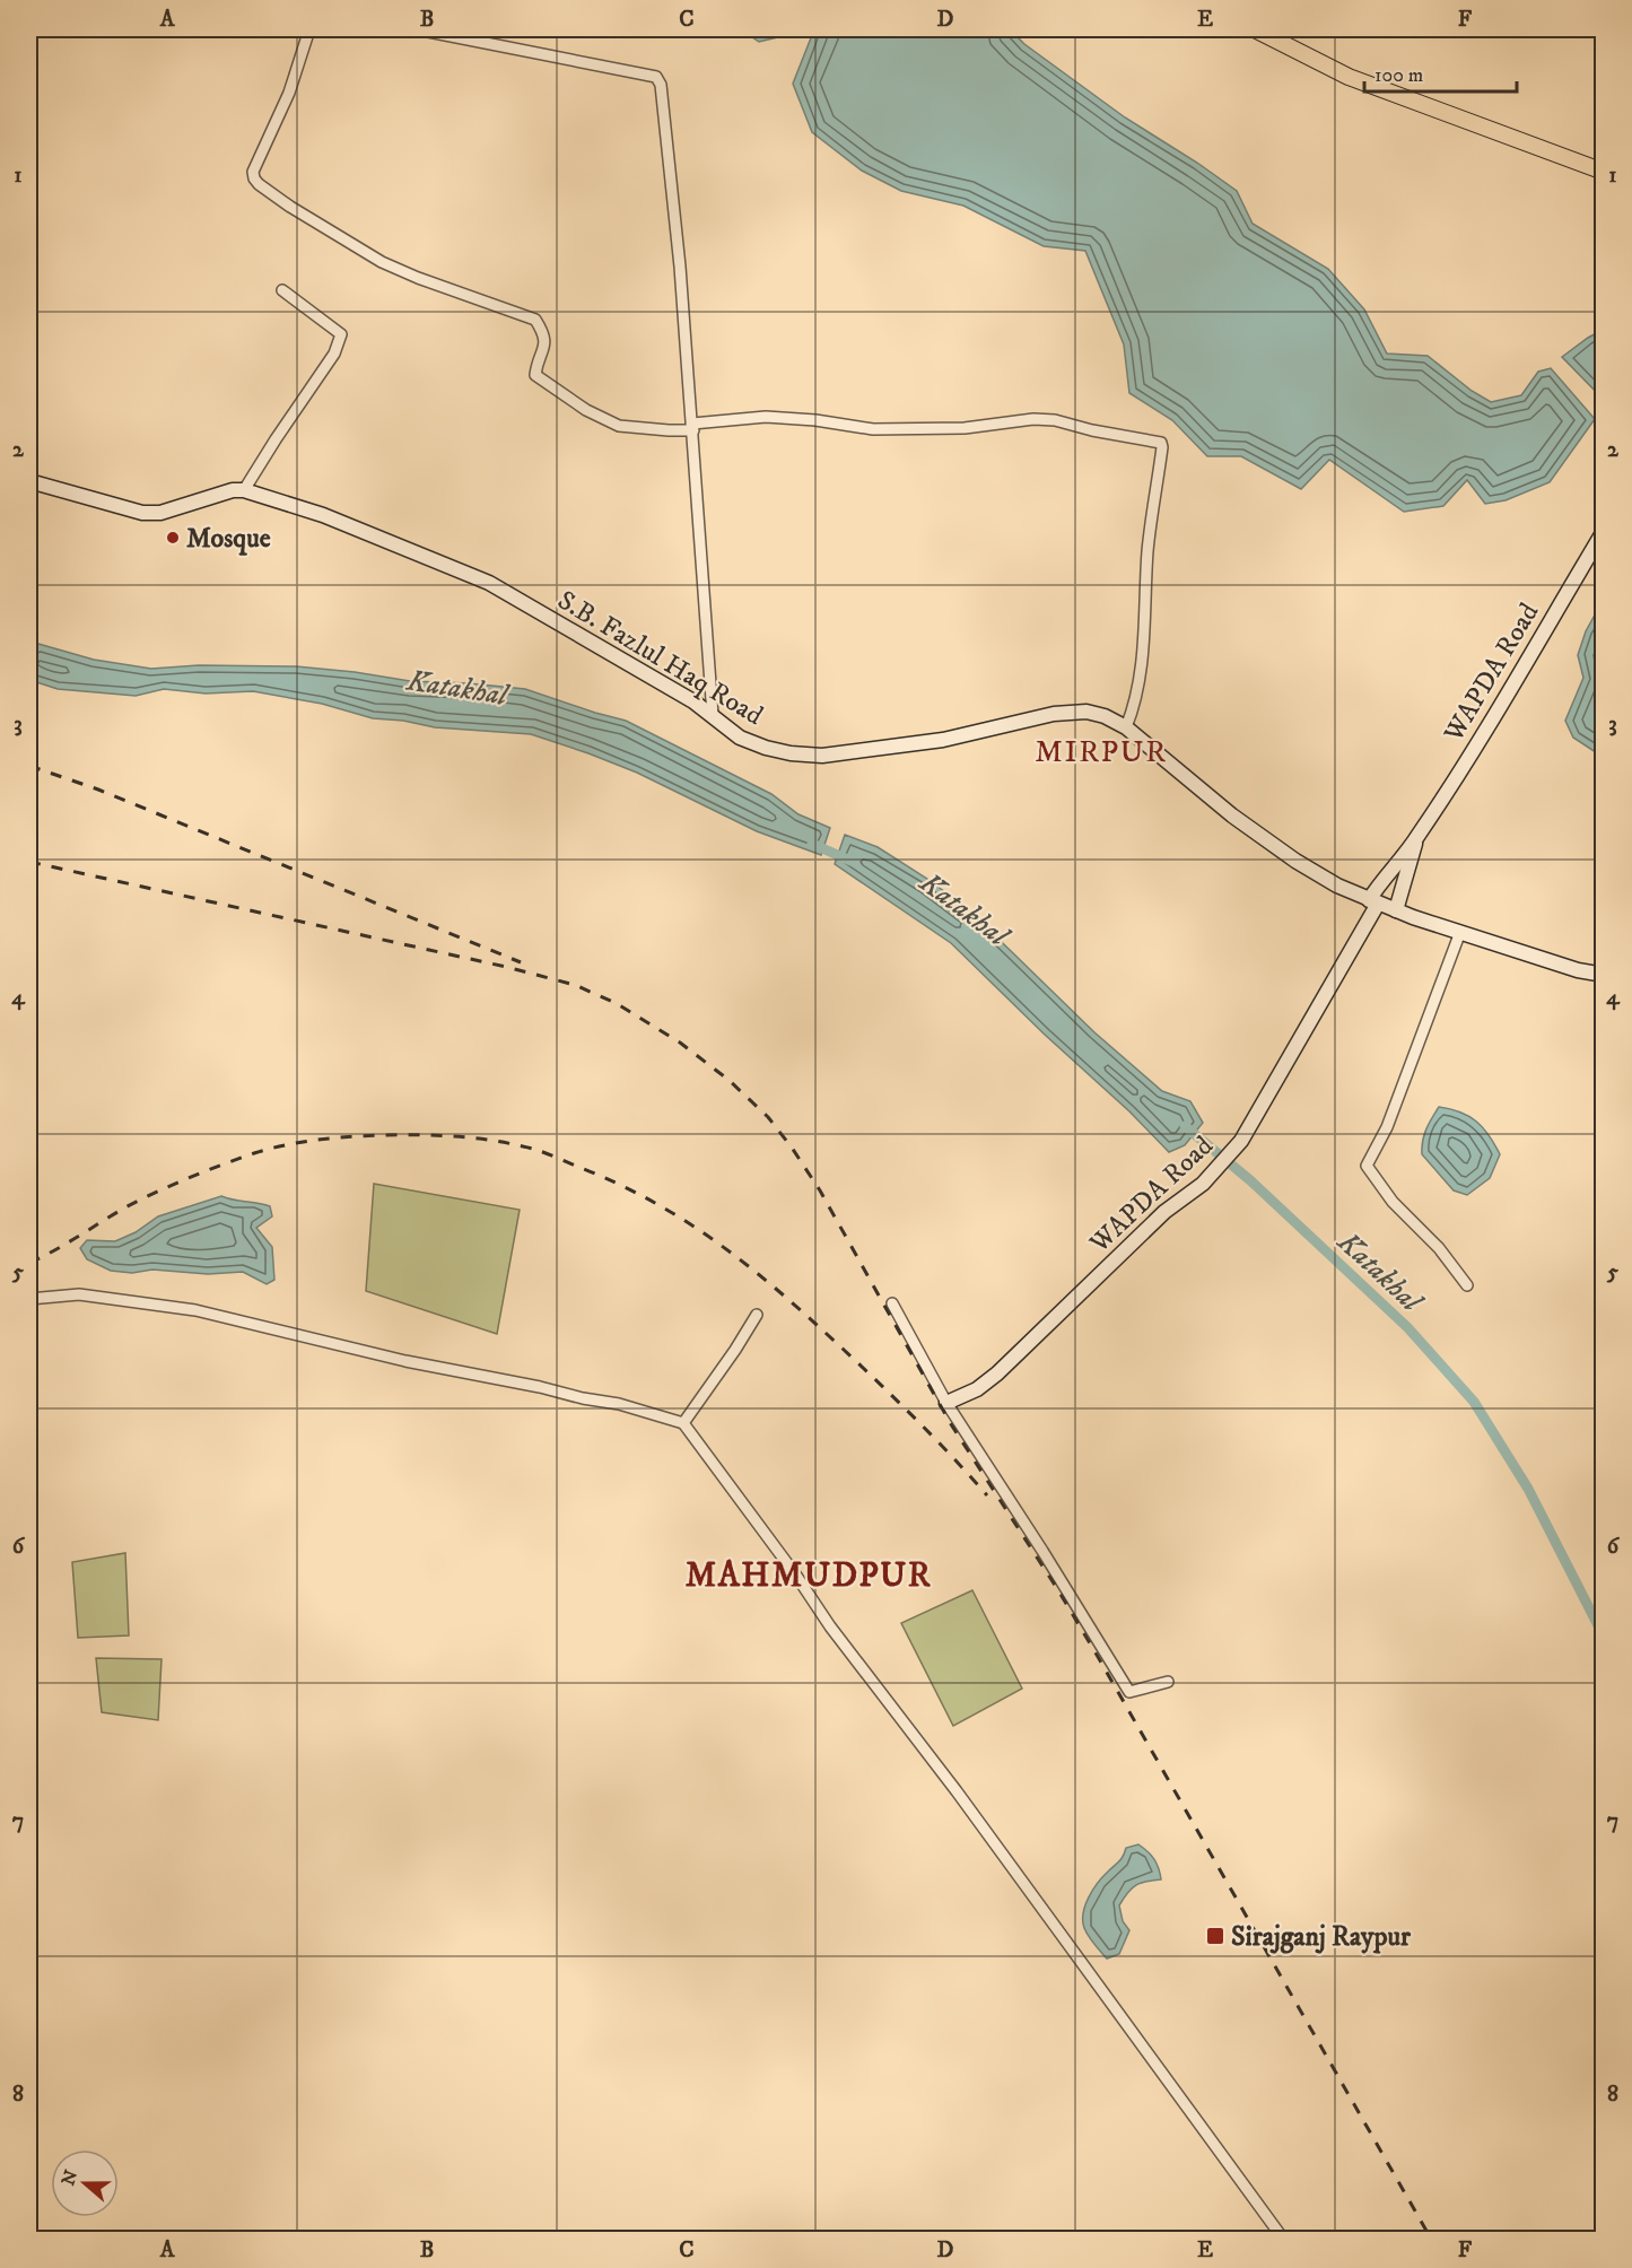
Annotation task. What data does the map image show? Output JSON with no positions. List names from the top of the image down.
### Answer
{
  "streets": {
    "main road": ["S.B. Fazlul Haq Road", "WAPDA Road"]
  },
  "crossings": [
    ["S.B. Fazlul Haq Road", "WAPDA Road"]
  ],
  "districts": ["MIRPUR", "MAHMUDPUR"],
  "water": ["Katakhal"],
  "places": {
    "other": ["Mosque"],
    "transit": ["Sirajganj Raypur"]
  },
  "scale_bar": "100 m",
  "north": "left",
  "grid": {
    "columns": [
      "A",
      "B",
      "C",
      "D",
      "E",
      "F"
    ],
    "rows": [
      "1",
      "2",
      "3",
      "4",
      "5",
      "6",
      "7",
      "8"
    ]
  }
}
